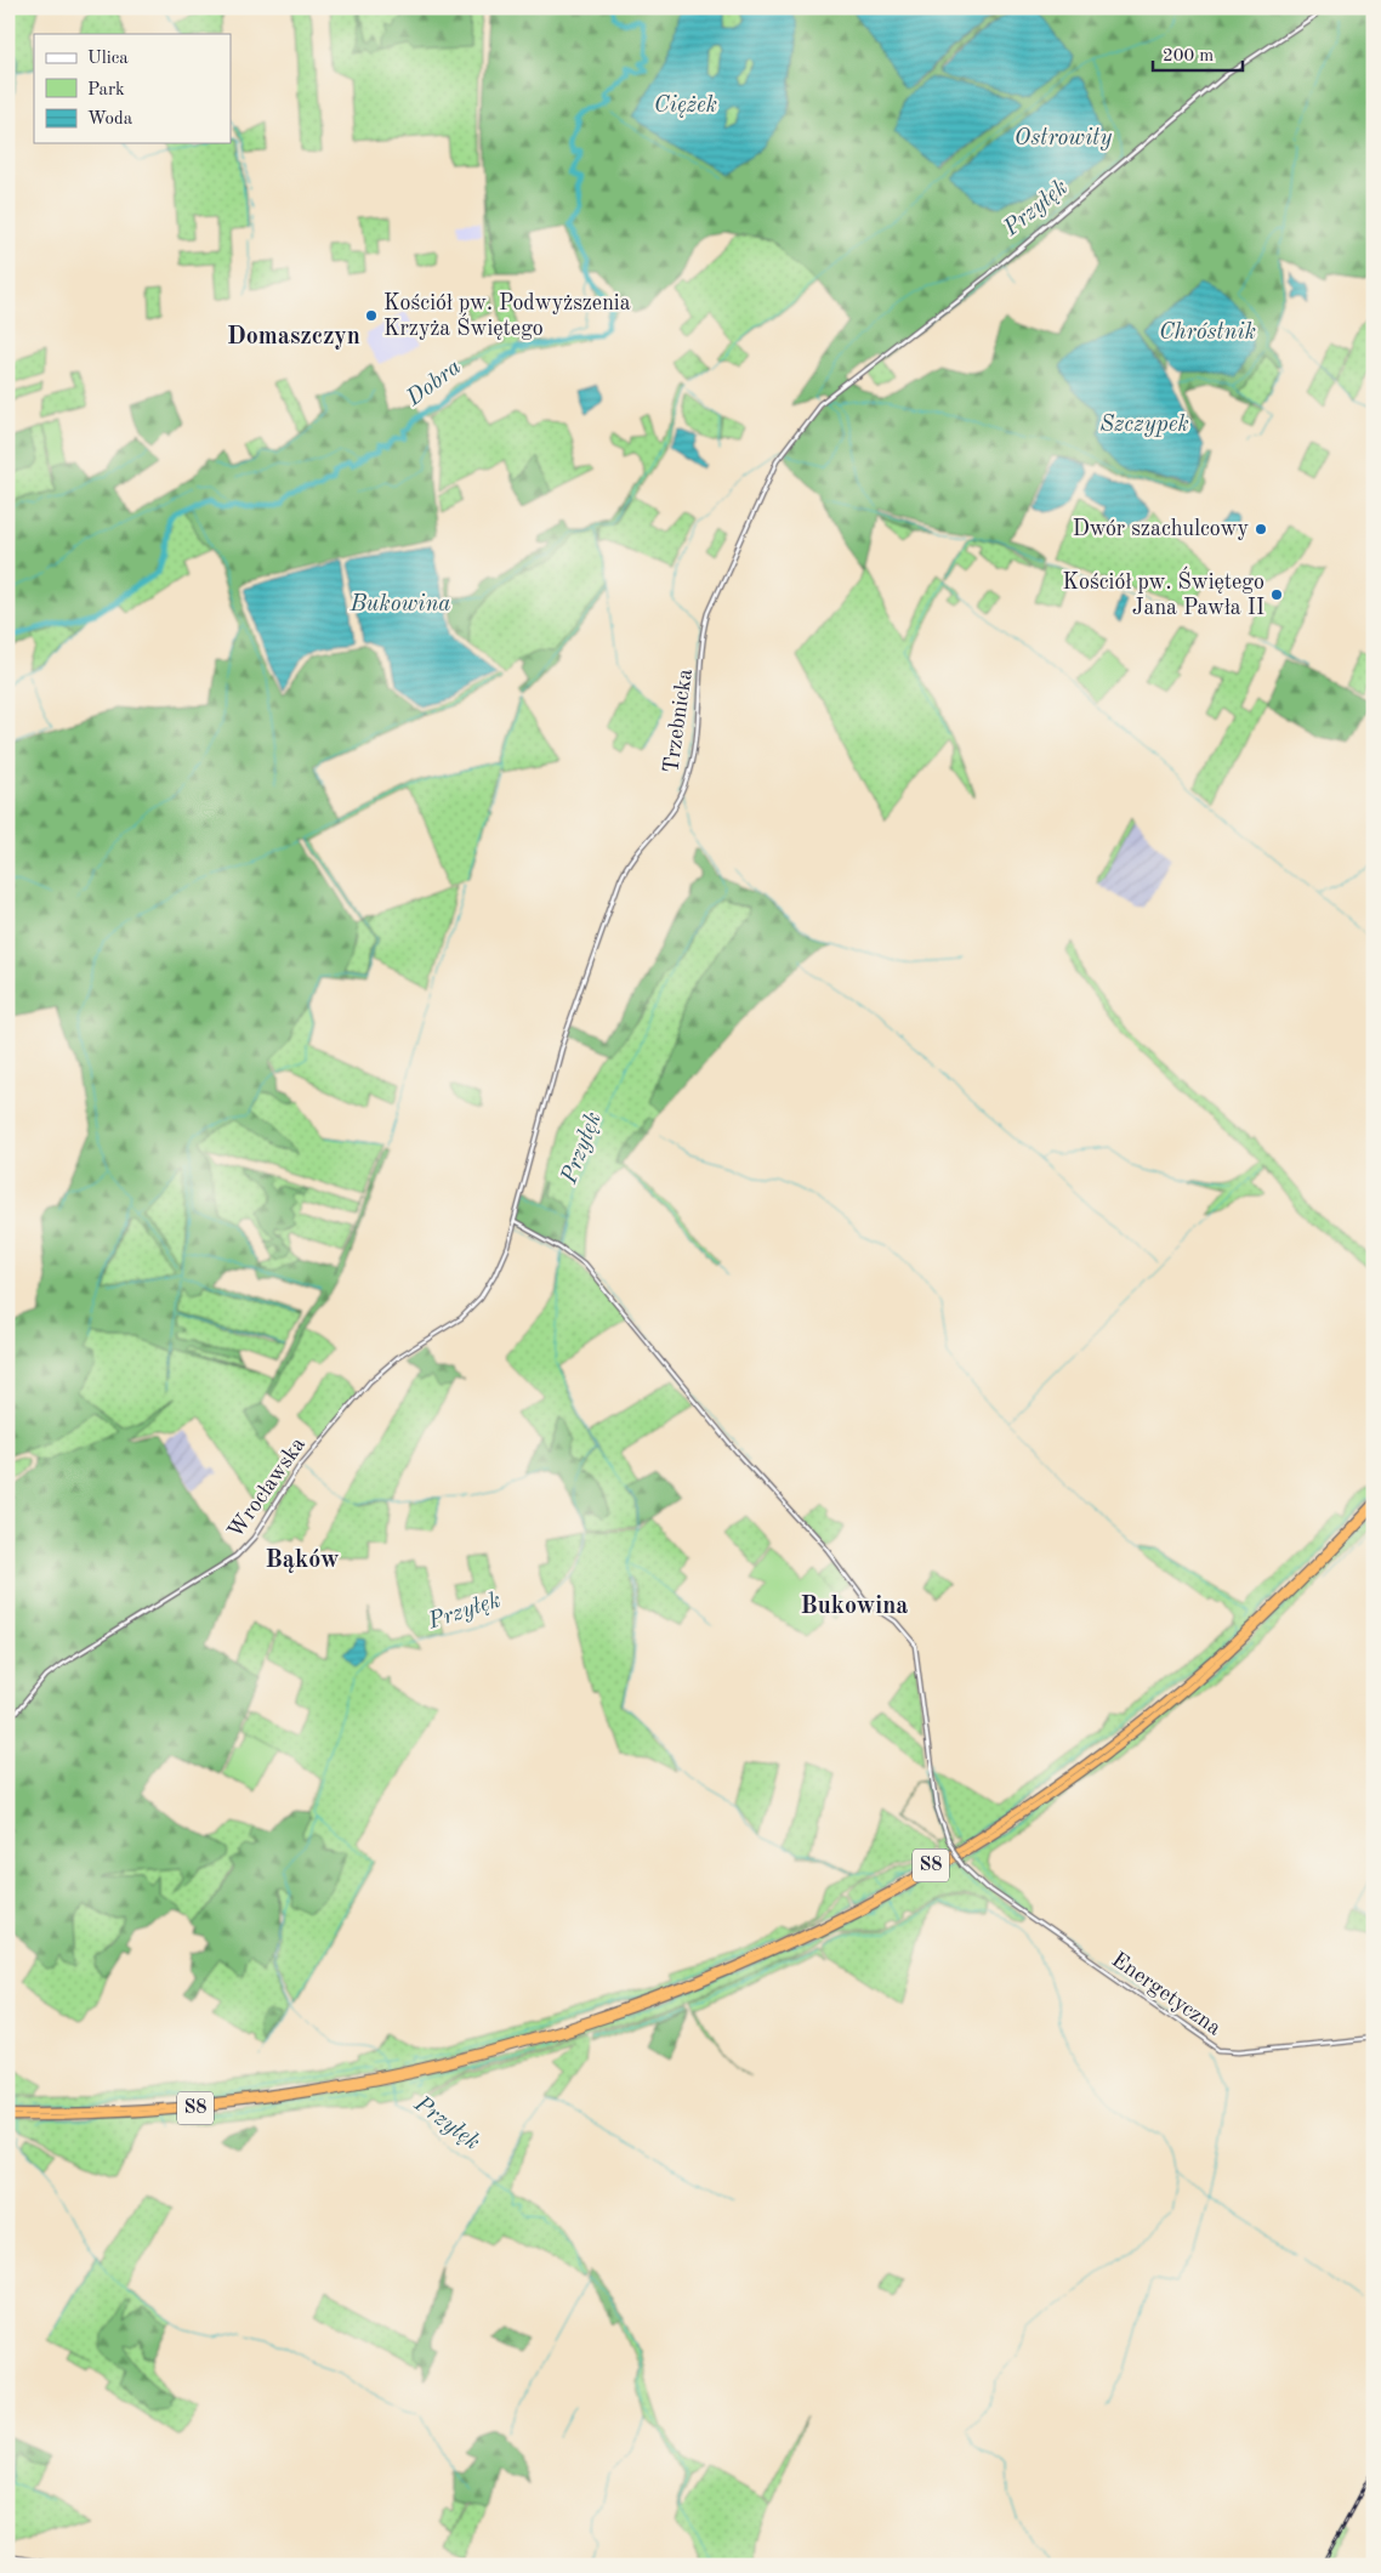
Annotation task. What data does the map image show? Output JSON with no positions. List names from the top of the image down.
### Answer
{
  "streets": {
    "highway": ["S8"],
    "street": ["Trzebnicka", "Wrocławska", "Energetyczna"]
  },
  "crossings": [
    ["Trzebnicka", "Wrocławska"],
    ["Trzebnicka", "Energetyczna"],
    ["Wrocławska", "Energetyczna"]
  ],
  "districts": ["Domaszczyn", "Bąków", "Bukowina"],
  "water": [
    "Ciężek",
    "Ostrowity",
    "Przyłęk",
    "Chróstnik",
    "Dobra",
    "Szczypek",
    "Bukowina"
  ],
  "places": ["Kościół pw. Podwyższenia Krzyża Świętego", "Dwór szachulcowy", "Kościół pw. Świętego Jana Pawła II"],
  "legend": ["Ulica", "Park", "Woda"],
  "scale_bar": "200 m"
}
